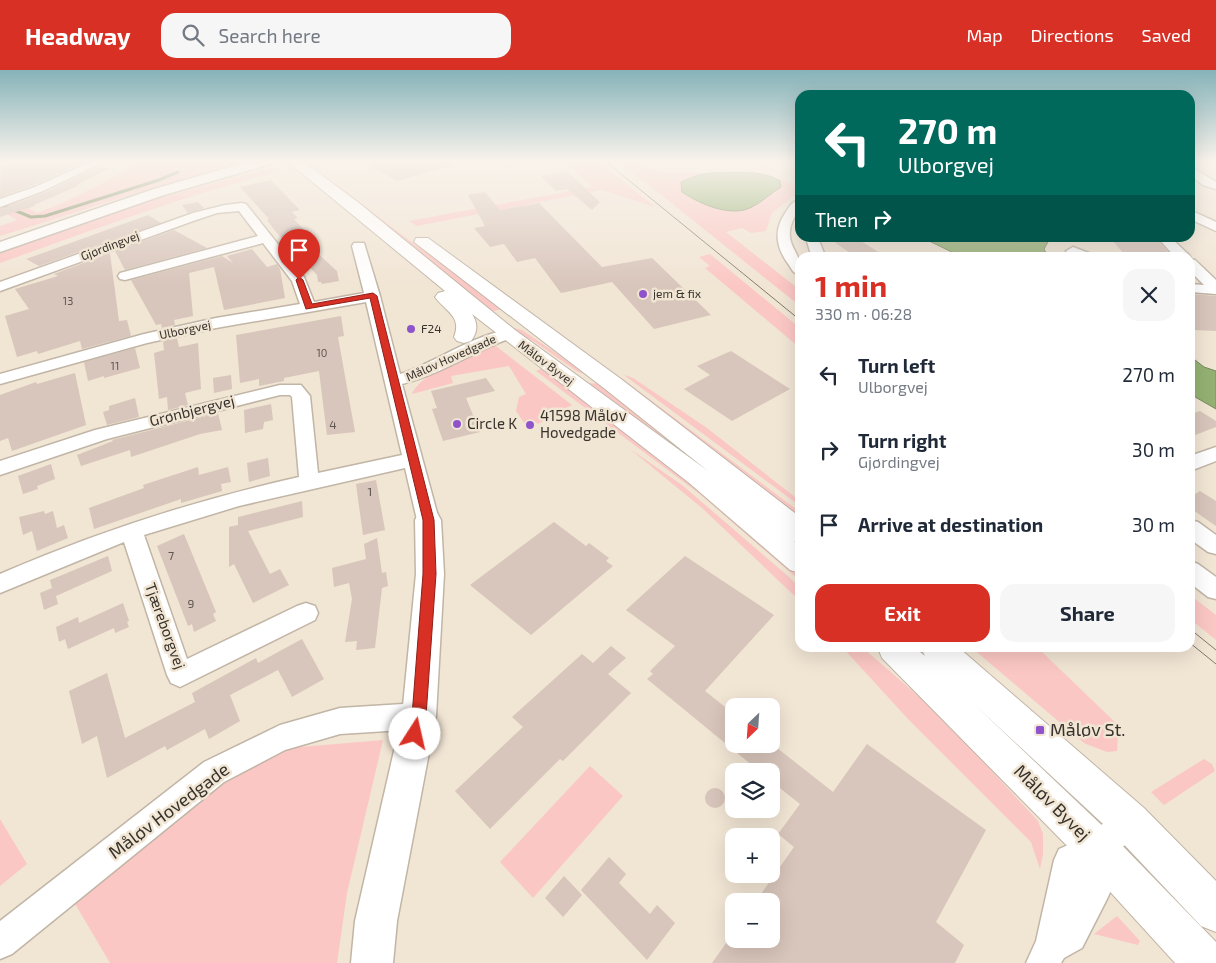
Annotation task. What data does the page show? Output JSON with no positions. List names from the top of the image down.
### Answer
{
  "streets": {
    "main road": ["Måløv Byvej"],
    "street": [
      "Gjørdingvej",
      "Ulborgvej",
      "Måløv Hovedgade",
      "Grønbjergvej",
      "Tjæreborgvej"
    ]
  },
  "crossings": [
    ["Gjørdingvej", "Ulborgvej"],
    ["Ulborgvej", "Måløv Hovedgade"],
    ["Måløv Hovedgade", "Måløv Byvej"]
  ],
  "places": {
    "other": [
      "jem & fix",
      "F24",
      "Circle K",
      "41598 Måløv Hovedgade"
    ],
    "transit": ["Måløv St."]
  },
  "house_numbers": [
    "13",
    "10",
    "11",
    "4",
    "1",
    "7",
    "9"
  ],
  "north": "bottom left",
  "page": {
    "header": "Headway",
    "search": "Search here",
    "nav": ["Map", "Directions", "Saved"],
    "turn": ["270 m", "Ulborgvej"],
    "then": "Then",
    "heading": ["1 min", "330 m · 06:28"],
    "list": [
      {
        "name": "Turn left",
        "note": "Ulborgvej",
        "value": "270 m"
      },
      {
        "name": "Turn right",
        "note": "Gjørdingvej",
        "value": "30 m"
      },
      {
        "name": "Arrive at destination",
        "value": "30 m"
      }
    ],
    "buttons": ["Exit", "Share"],
    "map_buttons": ["+", "−"]
  }
}
